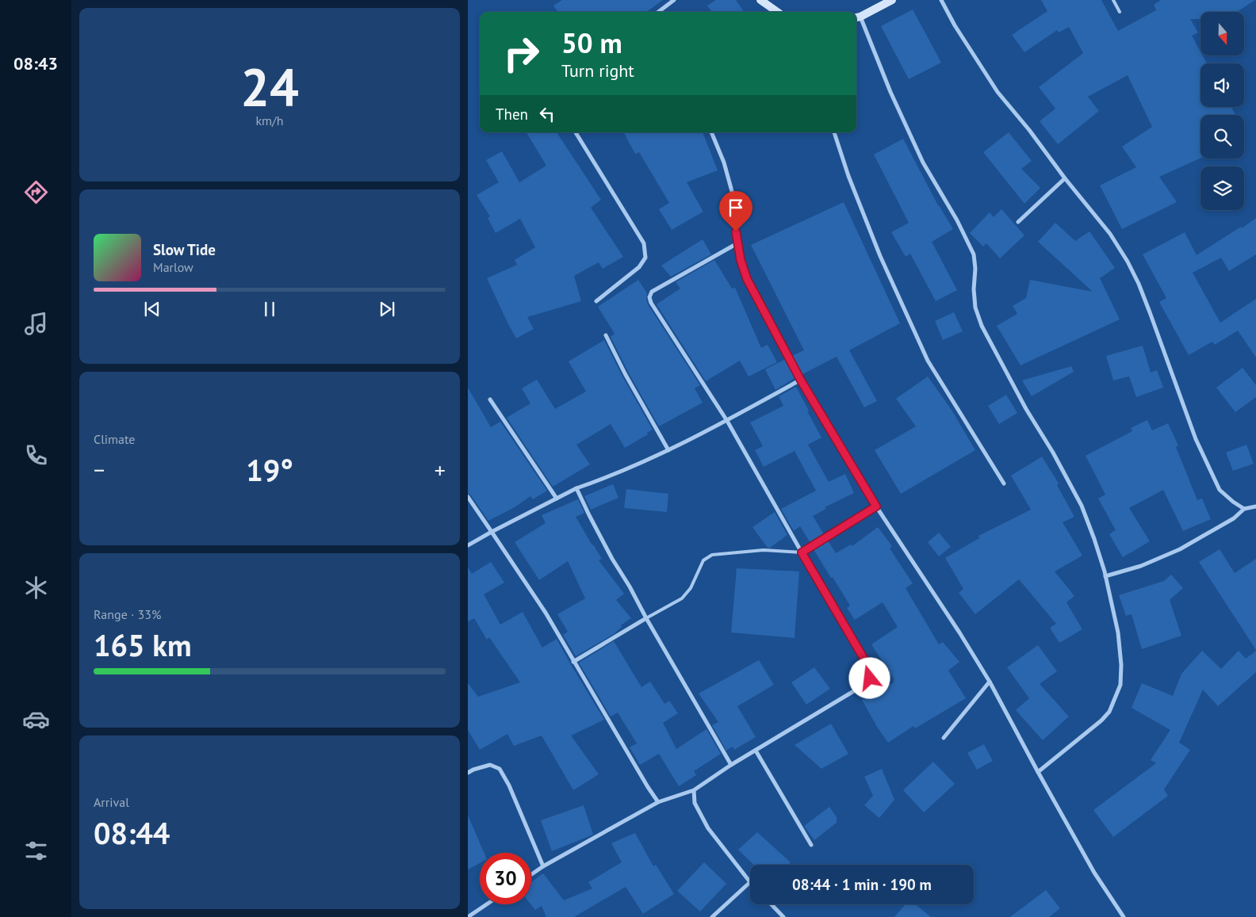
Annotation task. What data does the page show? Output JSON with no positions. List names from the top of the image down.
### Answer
{
  "north": "bottom",
  "page": {
    "tabs": "08:43",
    "tile": [
      ["24", "km/h"],
      "Climate",
      ["Range · 33%", "165 km"],
      ["Arrival", "08:44"]
    ],
    "turn": ["50 m", "Turn right"],
    "then": "Then",
    "song": ["Slow Tide", "Marlow"],
    "heat": ["−", "19°", "+"],
    "limit": "30",
    "trip": "08:44 · 1 min · 190 m"
  }
}
